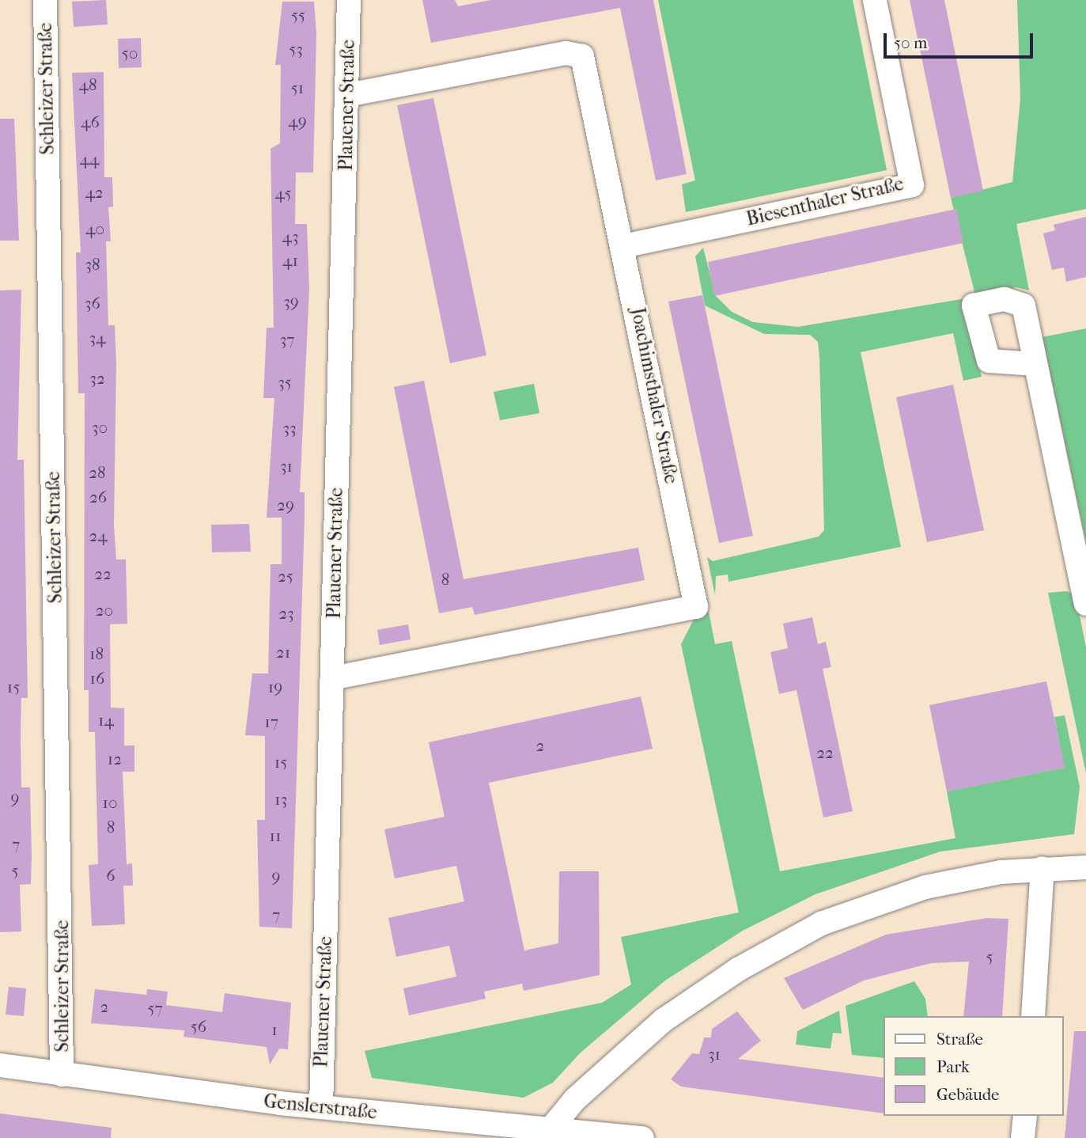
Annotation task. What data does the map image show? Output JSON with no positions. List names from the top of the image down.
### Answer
{
  "streets": {
    "street": [
      "Schleizer Straße",
      "Plauener Straße",
      "Biesenthaler Straße",
      "Joachimsthaler Straße",
      "Genslerstraße"
    ]
  },
  "crossings": [
    ["Schleizer Straße", "Genslerstraße"],
    ["Plauener Straße", "Joachimsthaler Straße"],
    ["Plauener Straße", "Genslerstraße"],
    ["Biesenthaler Straße", "Joachimsthaler Straße"]
  ],
  "house_numbers": [
    "55",
    "53",
    "50",
    "48",
    "51",
    "49",
    "46",
    "44",
    "42",
    "45",
    "40",
    "43",
    "41",
    "38",
    "39",
    "36",
    "34",
    "37",
    "32",
    "35",
    "30",
    "33",
    "31",
    "28",
    "26",
    "29",
    "24",
    "22",
    "25",
    "8",
    "20",
    "23",
    "21",
    "18",
    "16",
    "15",
    "19",
    "14",
    "17",
    "2",
    "22",
    "12",
    "15",
    "9",
    "13",
    "10",
    "8",
    "11",
    "7",
    "5",
    "6",
    "9",
    "7",
    "5",
    "2",
    "57",
    "56",
    "1",
    "31"
  ],
  "legend": ["Straße", "Park", "Gebäude"],
  "scale_bar": "50 m"
}
